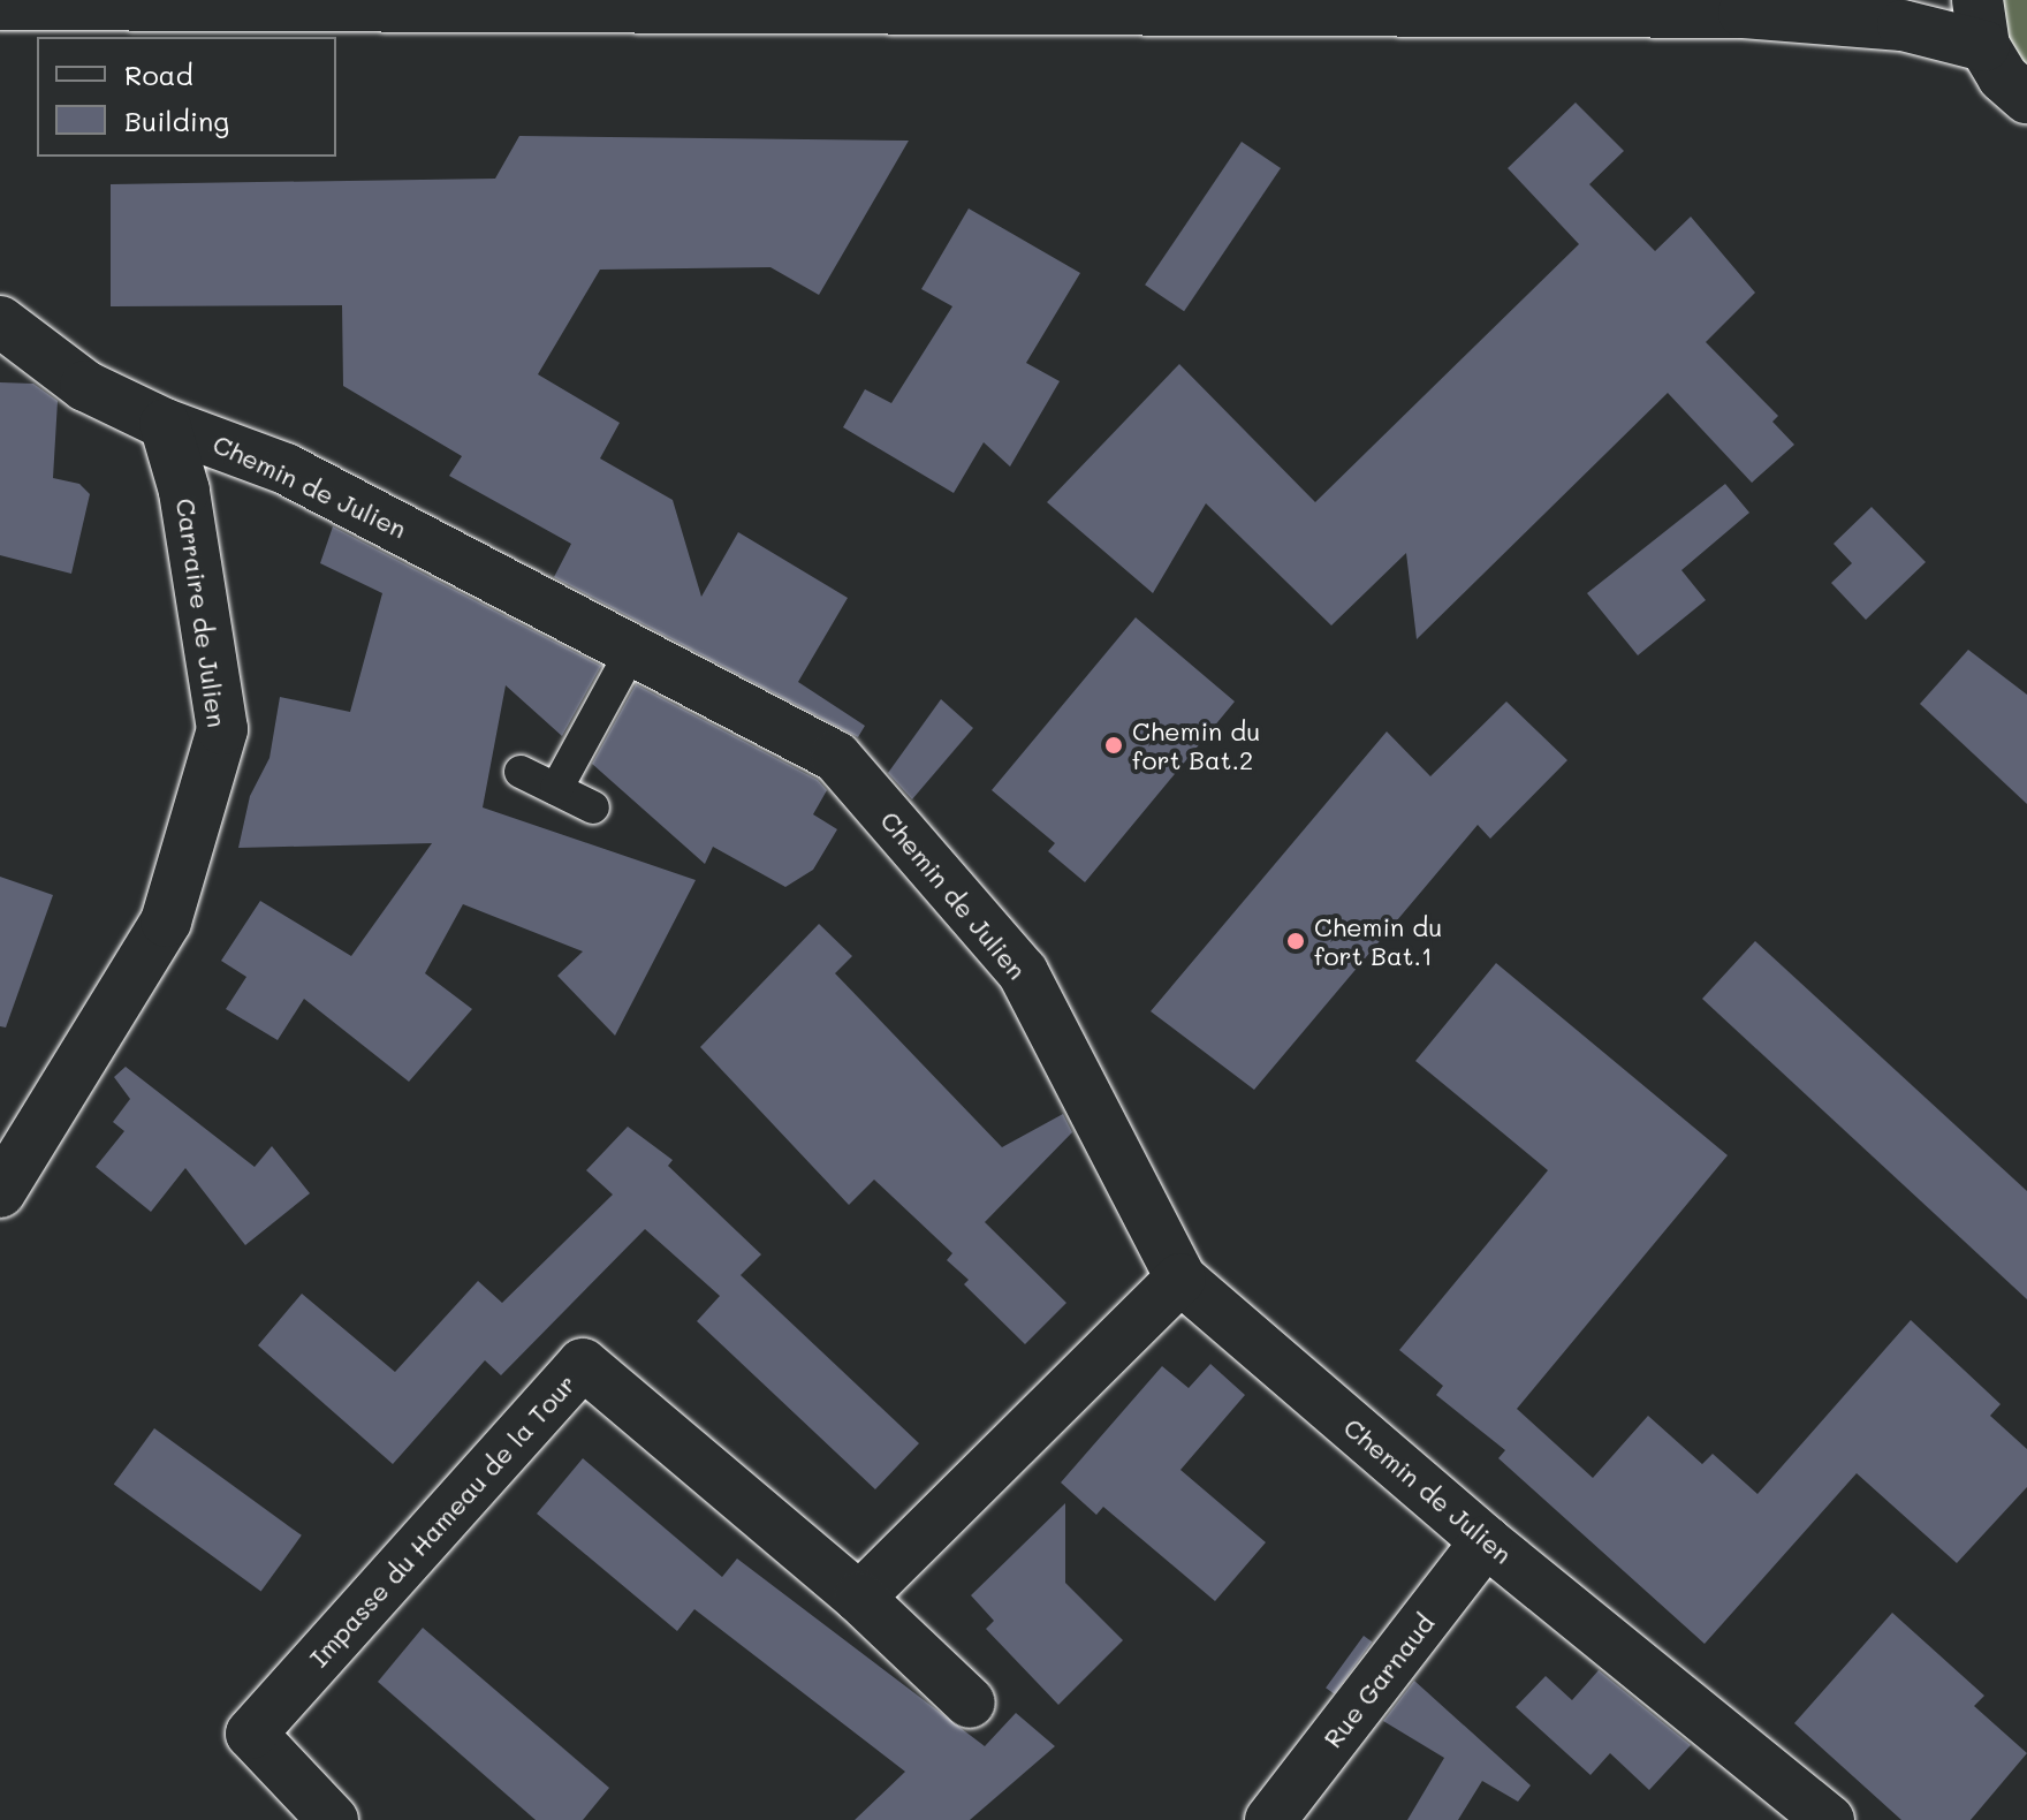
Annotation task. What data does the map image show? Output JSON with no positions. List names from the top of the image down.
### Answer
{
  "streets": {
    "street": [
      "Chemin de Julien",
      "Carraire de Julien",
      "Impasse du Hameau de la Tour",
      "Rue Garnaud"
    ]
  },
  "crossings": [
    ["Chemin de Julien", "Carraire de Julien"],
    ["Chemin de Julien", "Rue Garnaud"]
  ],
  "places": ["Chemin du fort Bat.2", "Chemin du fort Bat.1"],
  "legend": ["Road", "Building"]
}
